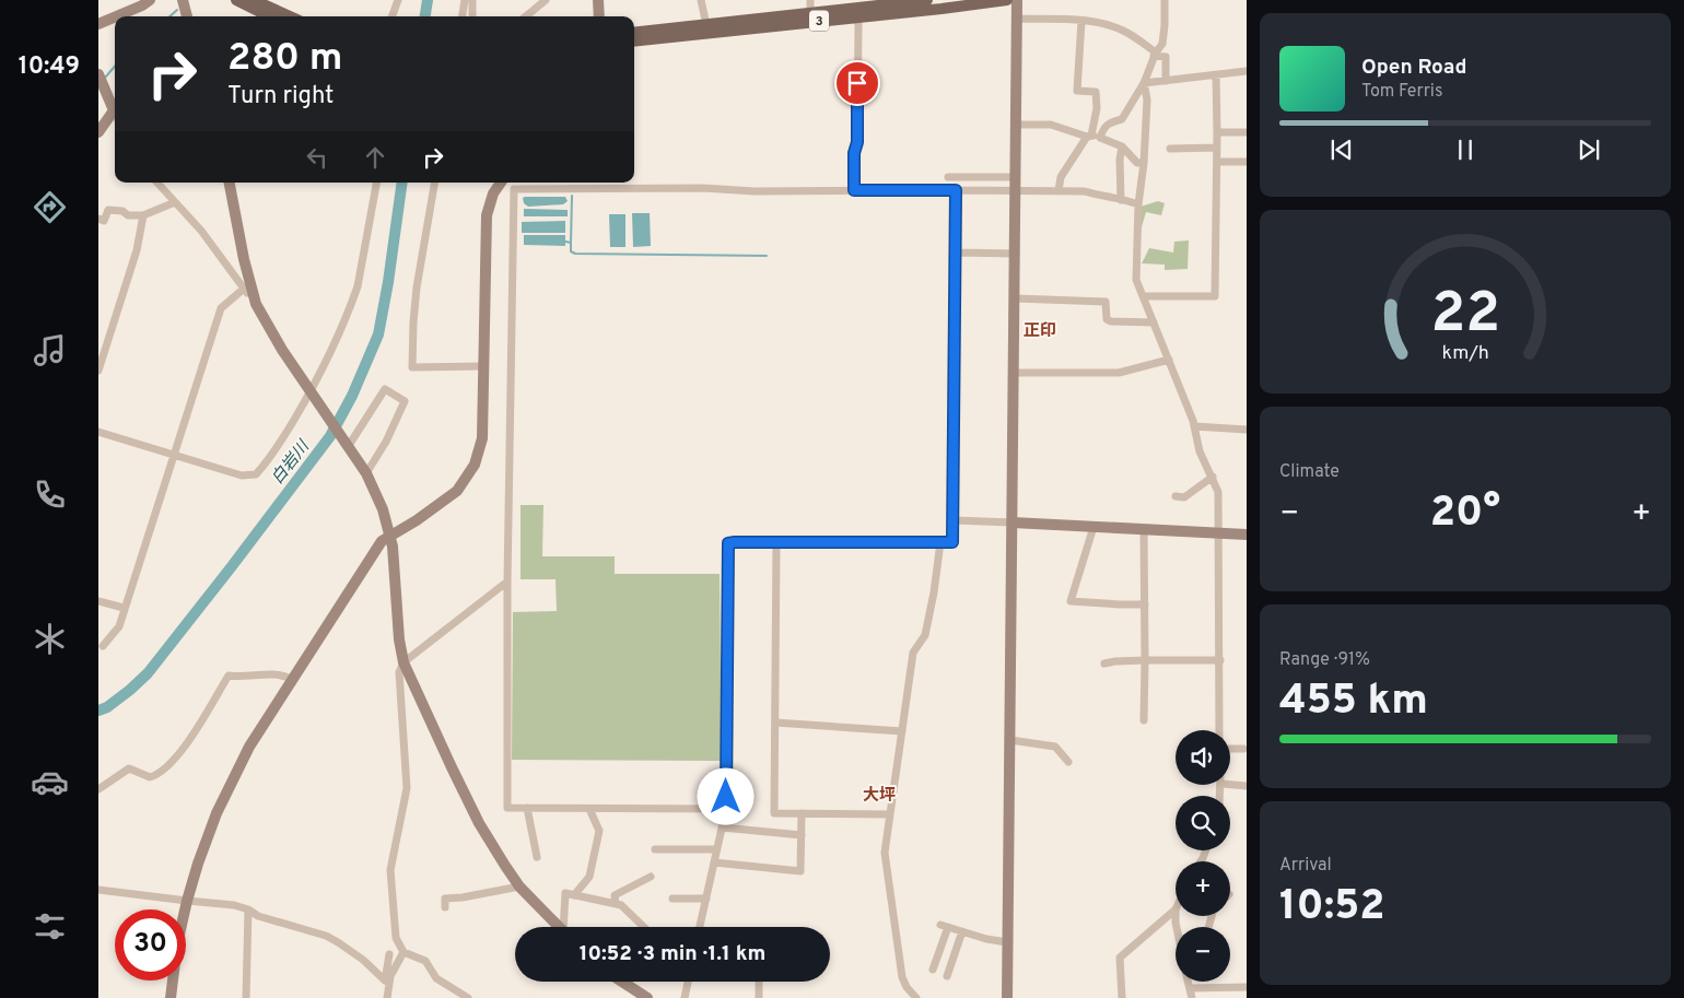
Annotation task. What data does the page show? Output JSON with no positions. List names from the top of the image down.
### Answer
{
  "streets": {
    "main road": ["3"]
  },
  "districts": ["正印", "大坪"],
  "water": ["白岩川"],
  "page": {
    "tabs": "10:49",
    "turn": ["280 m", "Turn right"],
    "song": ["Open Road", "Tom Ferris"],
    "tile": [
      "Climate",
      ["Range · 91%", "455 km"],
      ["Arrival", "10:52"]
    ],
    "heat": ["−", "20°", "+"],
    "map_buttons": ["+", "−"],
    "limit": "30",
    "trip": "10:52 · 3 min · 1.1 km",
    "gauge": ["22", "km/h"]
  }
}
